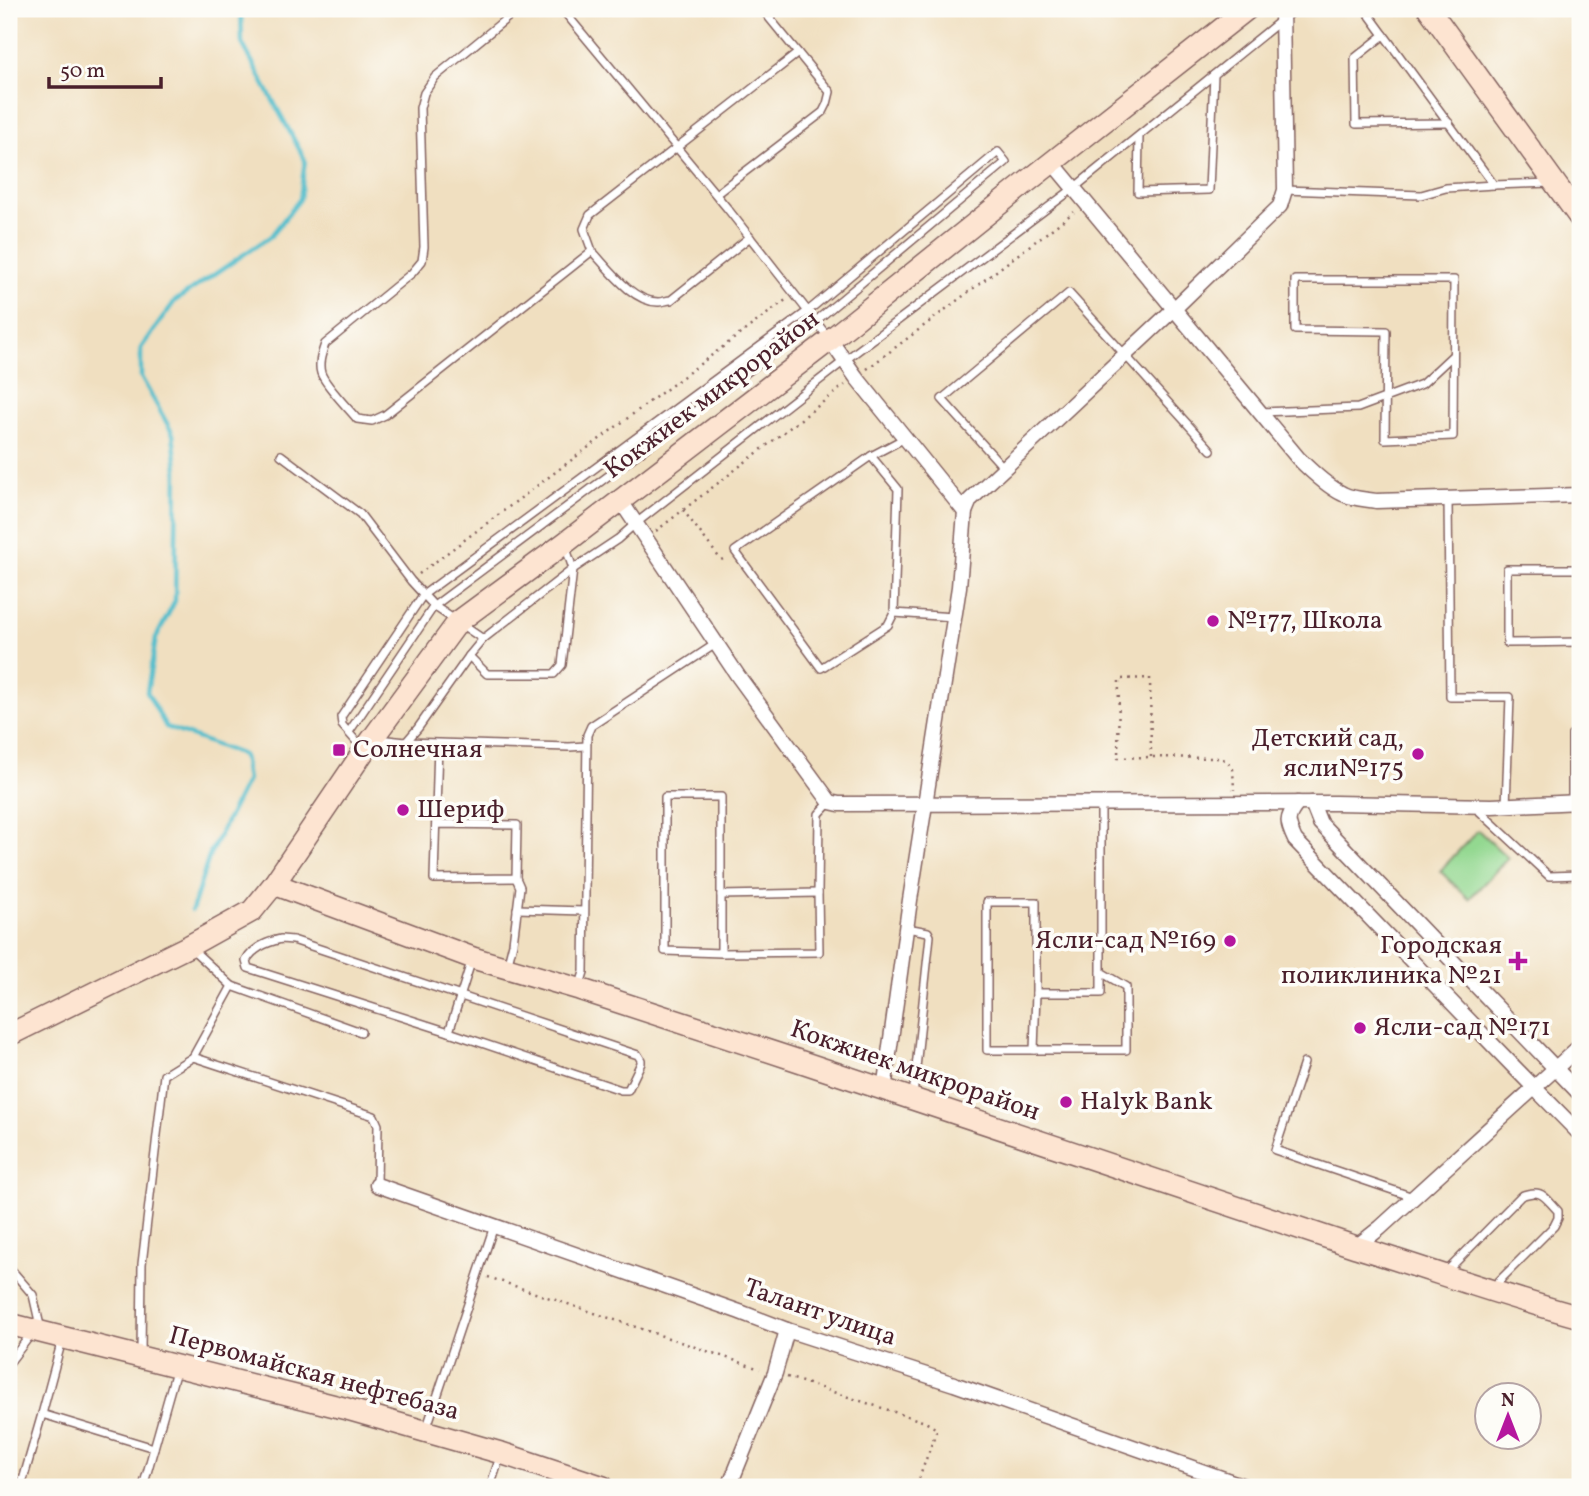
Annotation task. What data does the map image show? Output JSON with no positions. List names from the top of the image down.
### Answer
{
  "streets": {
    "street": ["Кокжиек микрорайон", "Талант улица", "Первомайская нефтебаза"]
  },
  "places": {
    "other": [
      "№177, Школа",
      "Детский сад, ясли№175",
      "Шериф",
      "Ясли-сад №169",
      "Ясли-сад №171",
      "Halyk Bank"
    ],
    "transit": ["Солнечная"],
    "health": ["Городская поликлиника №21"]
  },
  "scale_bar": "50 m",
  "north": "top"
}
